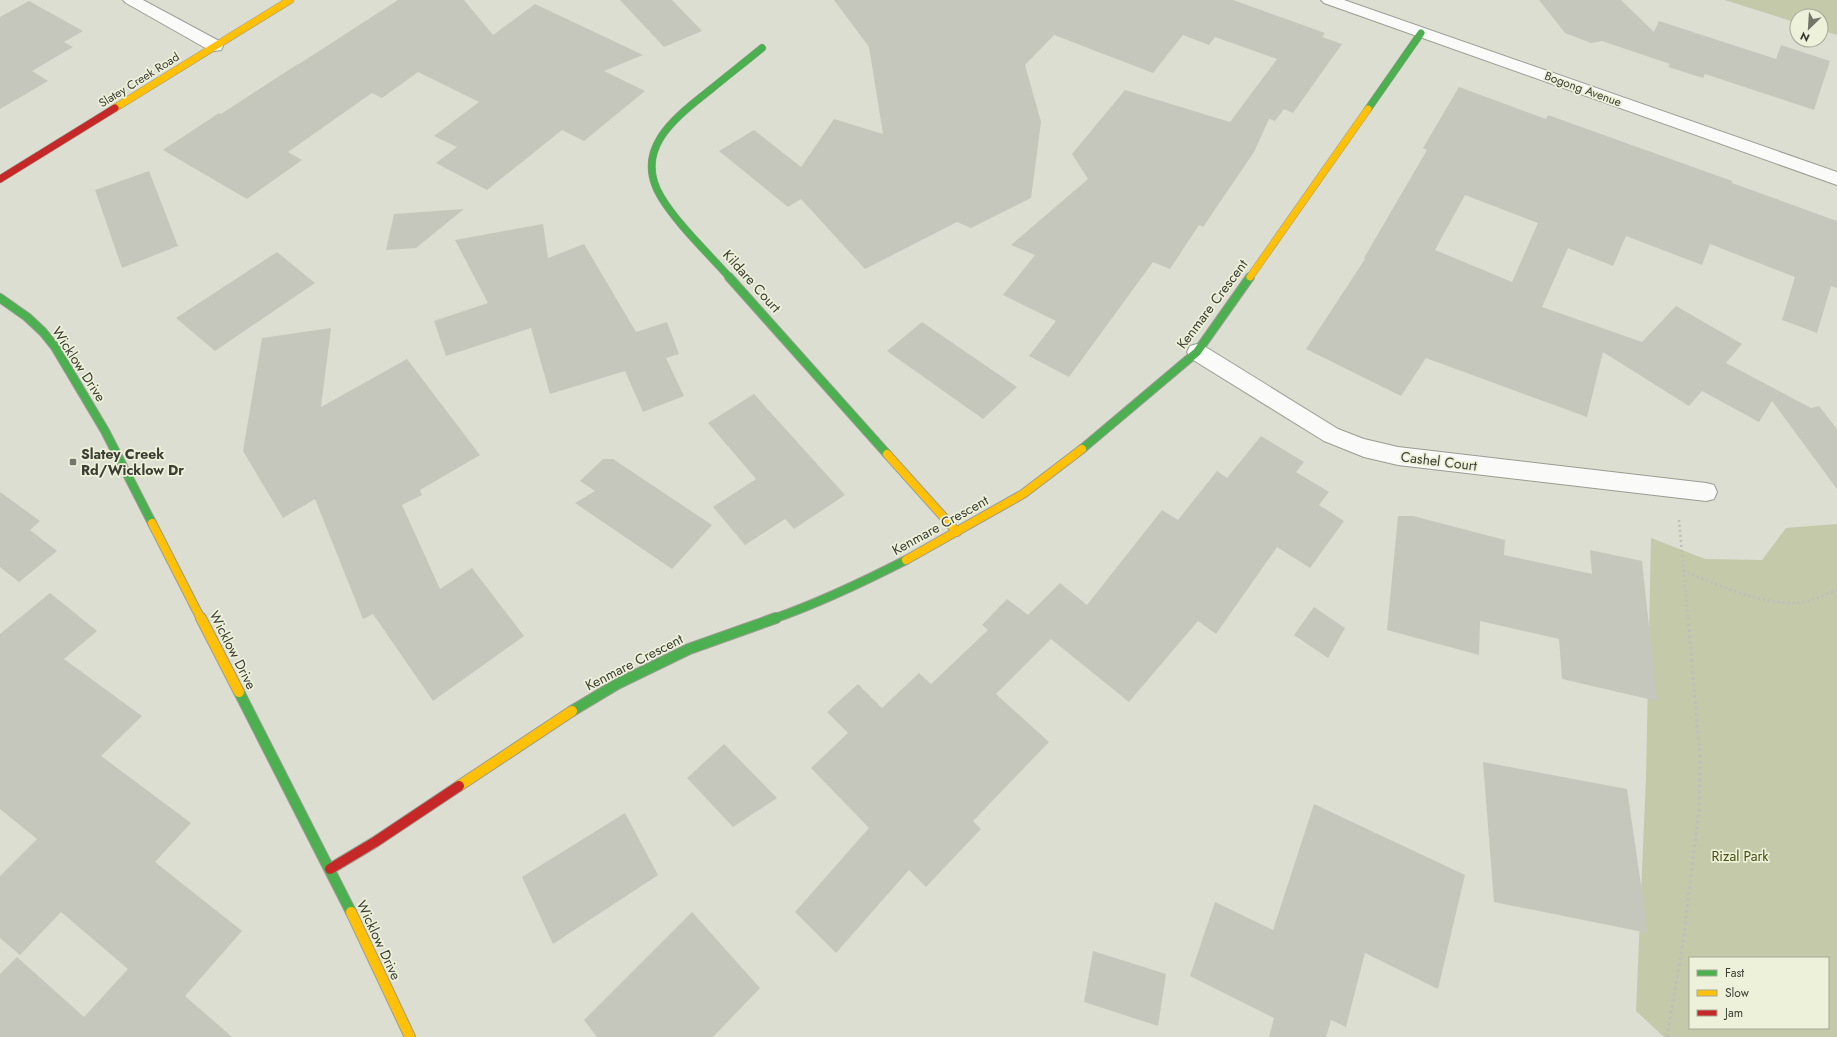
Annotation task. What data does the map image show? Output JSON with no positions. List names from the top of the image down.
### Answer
{
  "streets": {
    "street": [
      "Slatey Creek Road",
      "Bogong Avenue",
      "Kildare Court",
      "Kenmare Crescent",
      "Wicklow Drive",
      "Cashel Court"
    ]
  },
  "crossings": [
    ["Bogong Avenue", "Kenmare Crescent"],
    ["Kildare Court", "Kenmare Crescent"],
    ["Kenmare Crescent", "Wicklow Drive"],
    ["Kenmare Crescent", "Cashel Court"]
  ],
  "parks": ["Rizal Park"],
  "places": {
    "transit": ["Slatey Creek Rd/Wicklow Dr"]
  },
  "legend": ["Fast", "Slow", "Jam"],
  "north": "bottom left"
}
